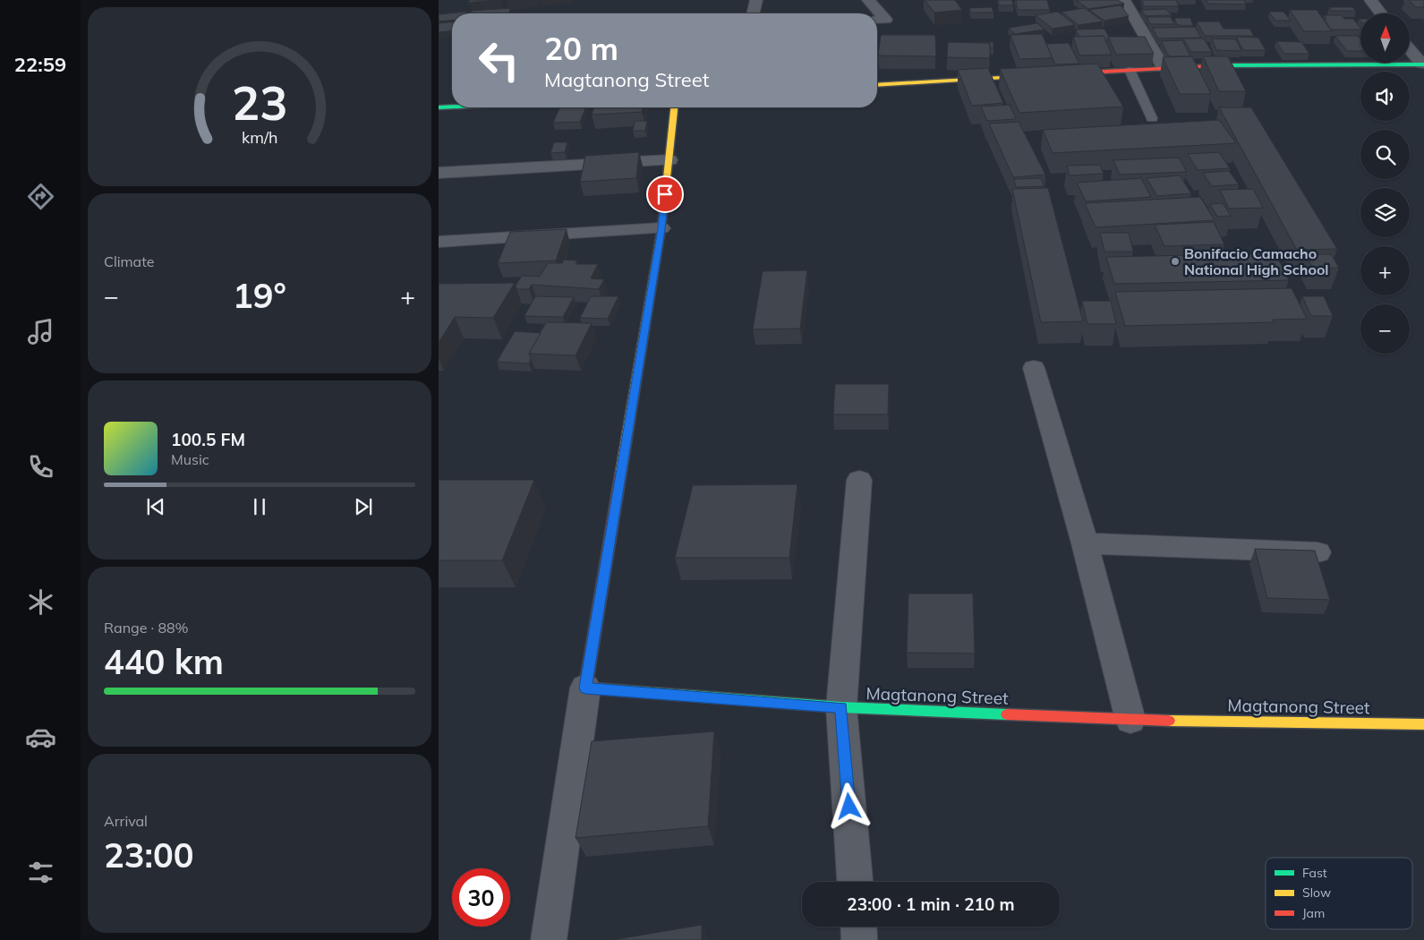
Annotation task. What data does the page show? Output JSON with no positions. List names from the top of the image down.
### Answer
{
  "streets": {
    "street": ["Magtanong Street"]
  },
  "places": ["Bonifacio Camacho National High School"],
  "legend": ["Fast", "Slow", "Jam"],
  "north": "top",
  "page": {
    "tabs": "22:59",
    "map_buttons": ["+", "−"],
    "turn": ["20 m", "Magtanong Street"],
    "tile": [
      "Climate",
      ["Range · 88%", "440 km"],
      ["Arrival", "23:00"]
    ],
    "heat": ["−", "19°", "+"],
    "song": ["100.5 FM", "Music"],
    "limit": "30",
    "trip": "23:00 · 1 min · 210 m",
    "gauge": ["23", "km/h"]
  }
}
